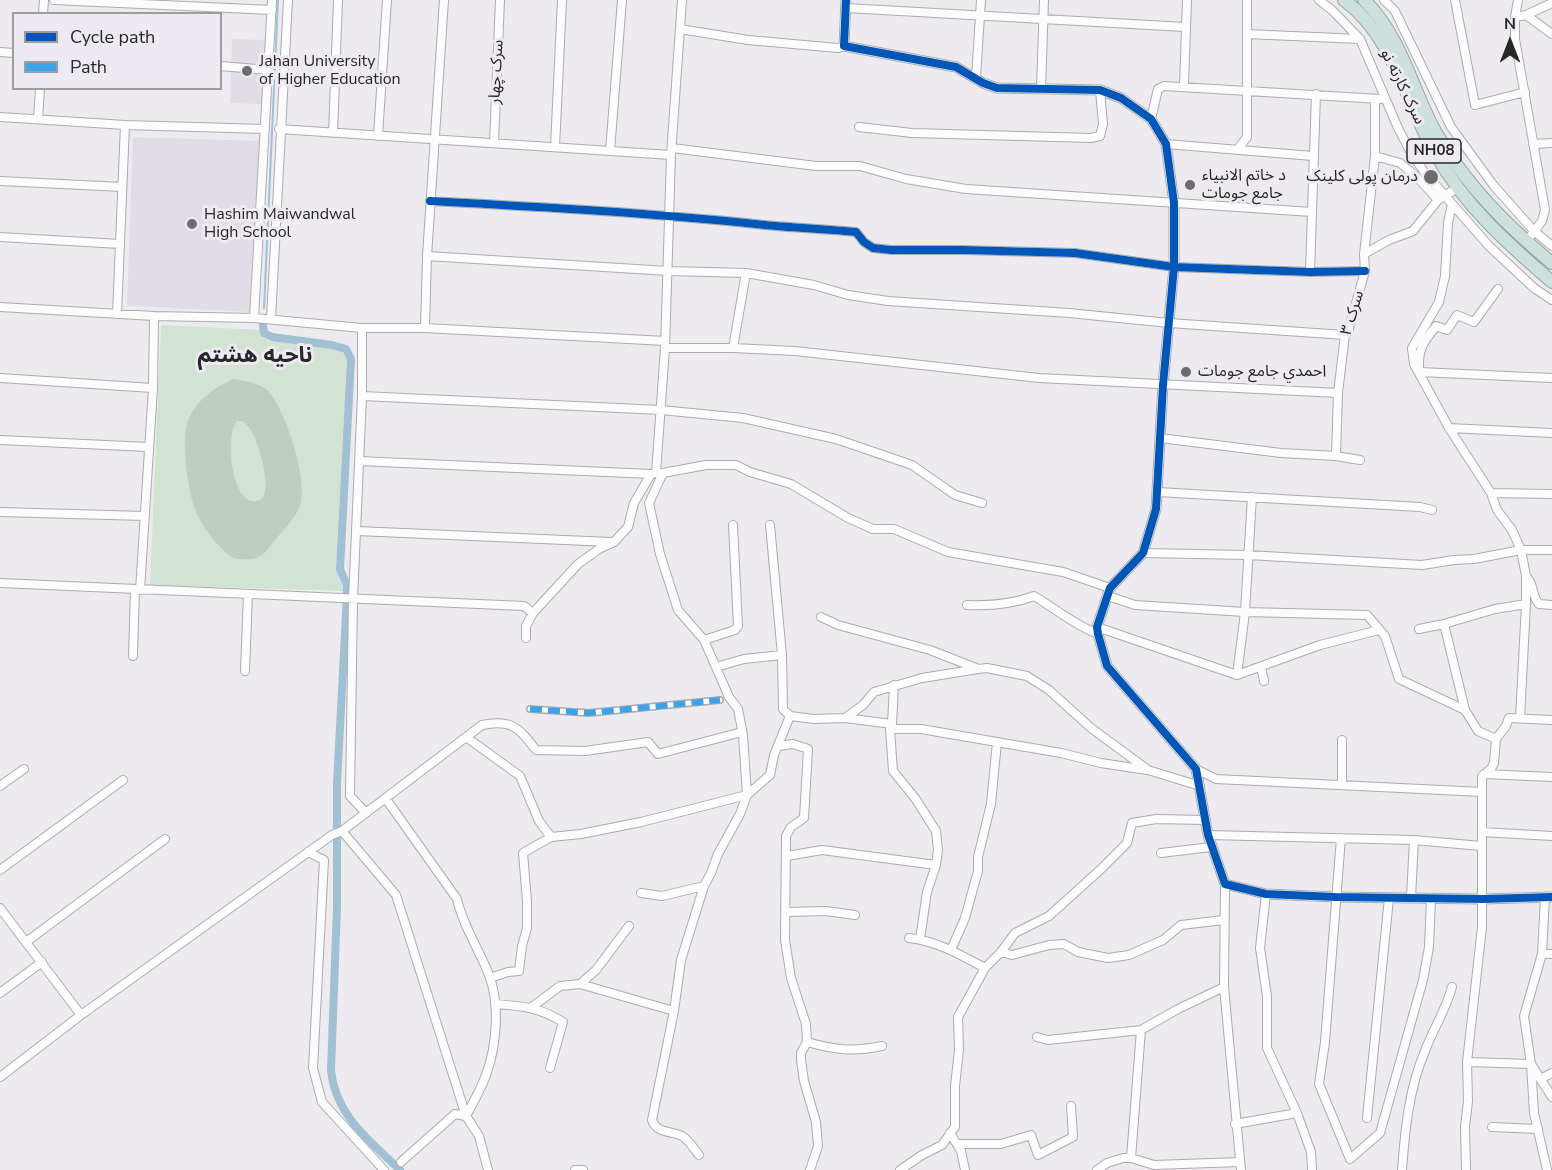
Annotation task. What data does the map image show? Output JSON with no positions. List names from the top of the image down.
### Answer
{
  "streets": {
    "highway": ["سرک کارته نو", "NH08"],
    "street": ["سرک چهار", "سرک ۳"]
  },
  "districts": ["ناحیه هشتم"],
  "places": [
    "Jahan University of Higher Education",
    "درمان پولی کلینک",
    "د خاتم الانبیاء جامع جومات",
    "Hashim Maiwandwal High School",
    "احمدي جامع جومات"
  ],
  "legend": ["Cycle path", "Path"],
  "north": "top"
}
